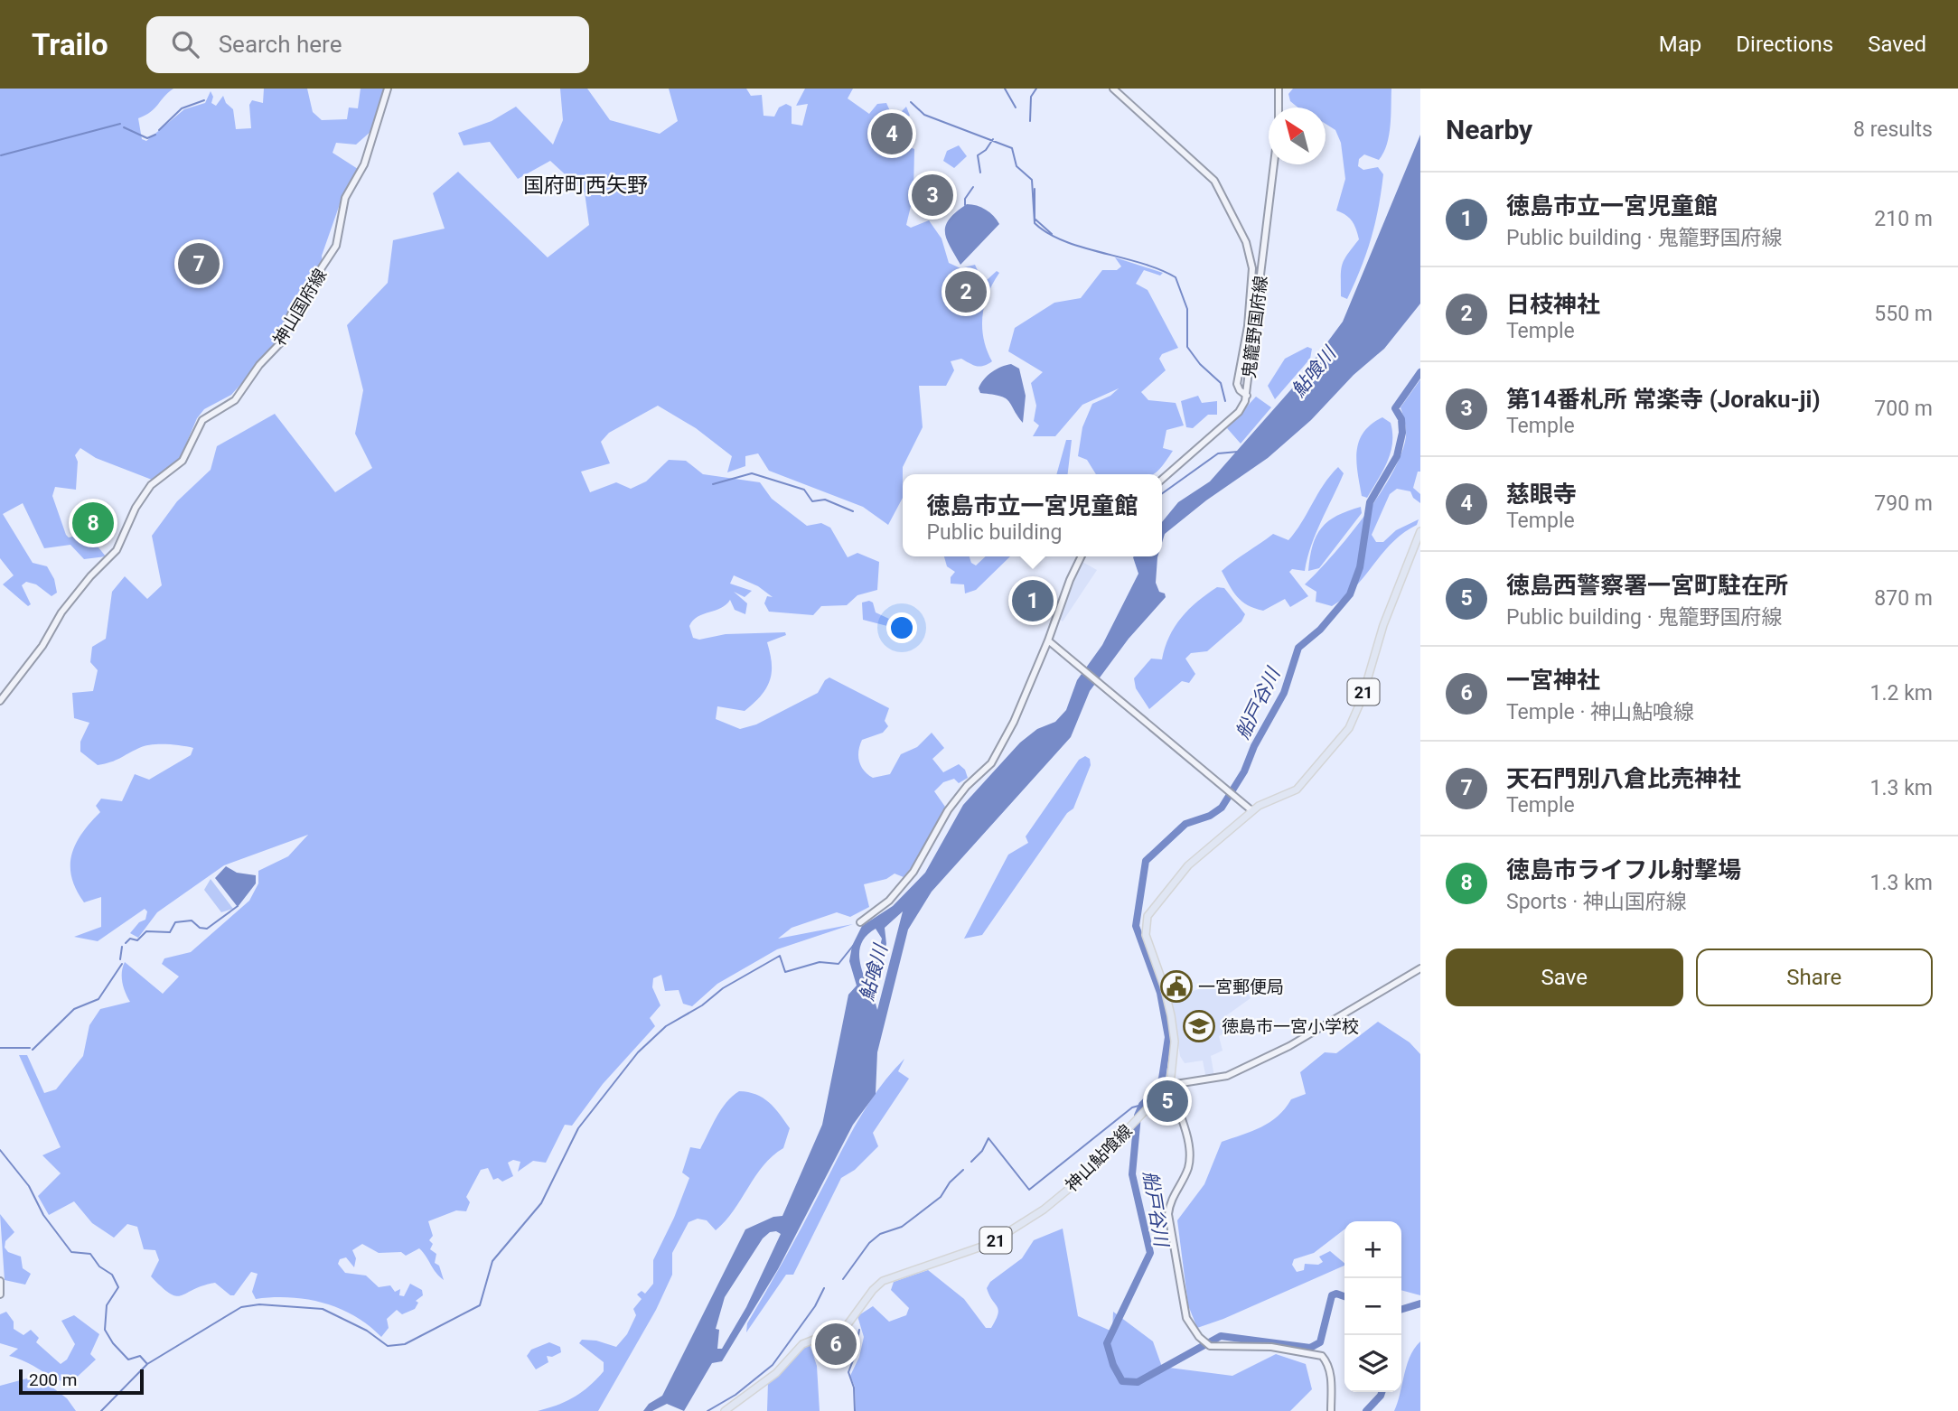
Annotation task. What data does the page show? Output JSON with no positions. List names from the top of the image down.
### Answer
{
  "streets": {
    "main road": [
      "神山国府線",
      "鬼籠野国府線",
      "21",
      "神山鮎喰線"
    ]
  },
  "crossings": [
    ["21", "神山鮎喰線"]
  ],
  "districts": ["国府町西矢野"],
  "water": ["鮎喰川", "船戸谷川"],
  "places": {
    "public building": ["一宮郵便局"],
    "school or university": ["徳島市一宮小学校"]
  },
  "scale_bar": "200 m",
  "north": "top left",
  "page": {
    "header": "Trailo",
    "search": "Search here",
    "nav": ["Map", "Directions", "Saved"],
    "heading": ["Nearby", "8 results"],
    "pins": [
      "4",
      "3",
      "7",
      "2",
      "8",
      "1",
      "5",
      "6"
    ],
    "list": [
      {
        "mark": "1",
        "name": "徳島市立一宮児童館",
        "note": "Public building · 鬼籠野国府線",
        "value": "210 m"
      },
      {
        "mark": "2",
        "name": "日枝神社",
        "note": "Temple",
        "value": "550 m"
      },
      {
        "mark": "3",
        "name": "第14番札所 常楽寺 (Joraku-ji)",
        "note": "Temple",
        "value": "700 m"
      },
      {
        "mark": "4",
        "name": "慈眼寺",
        "note": "Temple",
        "value": "790 m"
      },
      {
        "mark": "5",
        "name": "徳島西警察署一宮町駐在所",
        "note": "Public building · 鬼籠野国府線",
        "value": "870 m"
      },
      {
        "mark": "6",
        "name": "一宮神社",
        "note": "Temple · 神山鮎喰線",
        "value": "1.2 km"
      },
      {
        "mark": "7",
        "name": "天石門別八倉比売神社",
        "note": "Temple",
        "value": "1.3 km"
      },
      {
        "mark": "8",
        "name": "徳島市ライフル射撃場",
        "note": "Sports · 神山国府線",
        "value": "1.3 km"
      }
    ],
    "popup": ["徳島市立一宮児童館", "Public building"],
    "buttons": ["Save", "Share"],
    "map_buttons": ["+", "−"],
    "scale": "200 m"
  }
}
